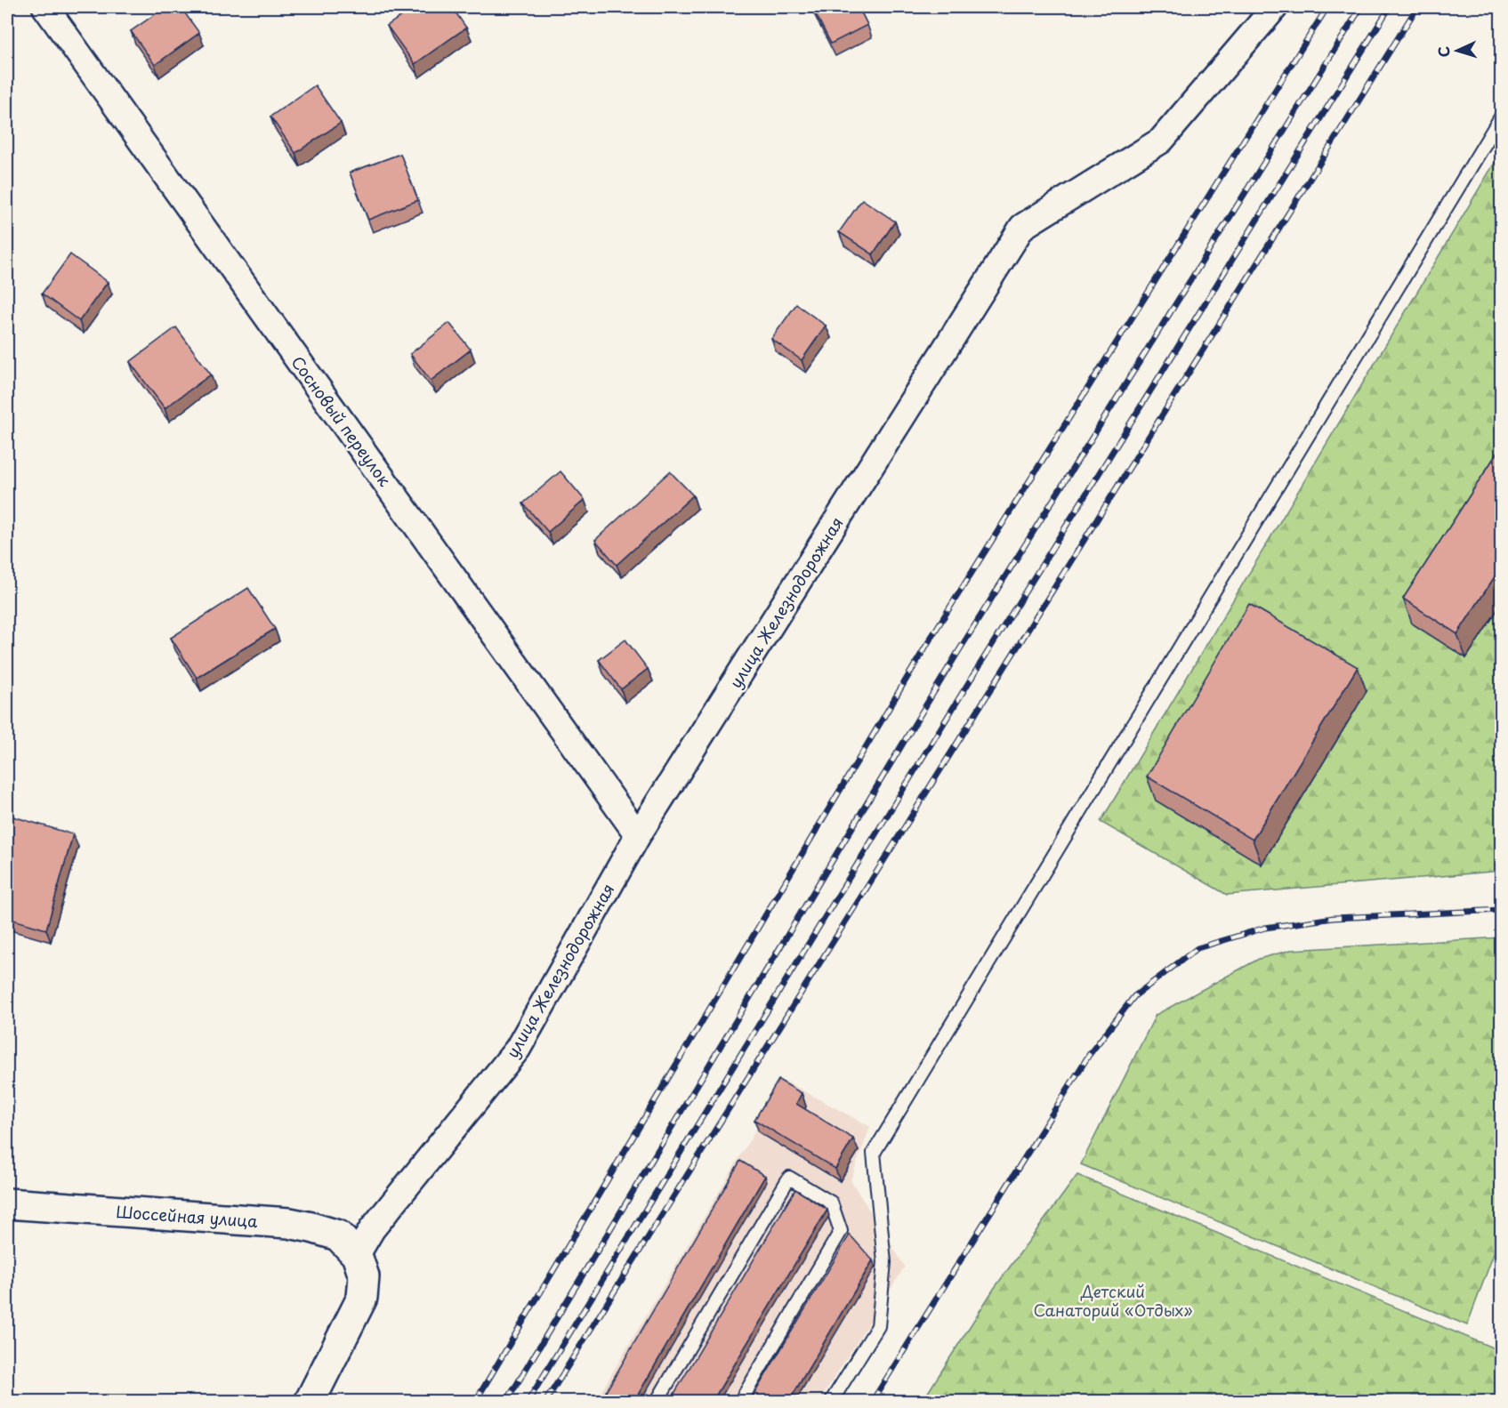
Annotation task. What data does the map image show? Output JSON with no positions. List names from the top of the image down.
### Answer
{
  "streets": {
    "street": ["Сосновый переулок", "улица Железнодорожная", "Шоссейная улица"]
  },
  "crossings": [
    ["Сосновый переулок", "улица Железнодорожная"],
    ["улица Железнодорожная", "Шоссейная улица"]
  ],
  "parks": ["Детский Санаторий «Отдых»"],
  "north": "left"
}
